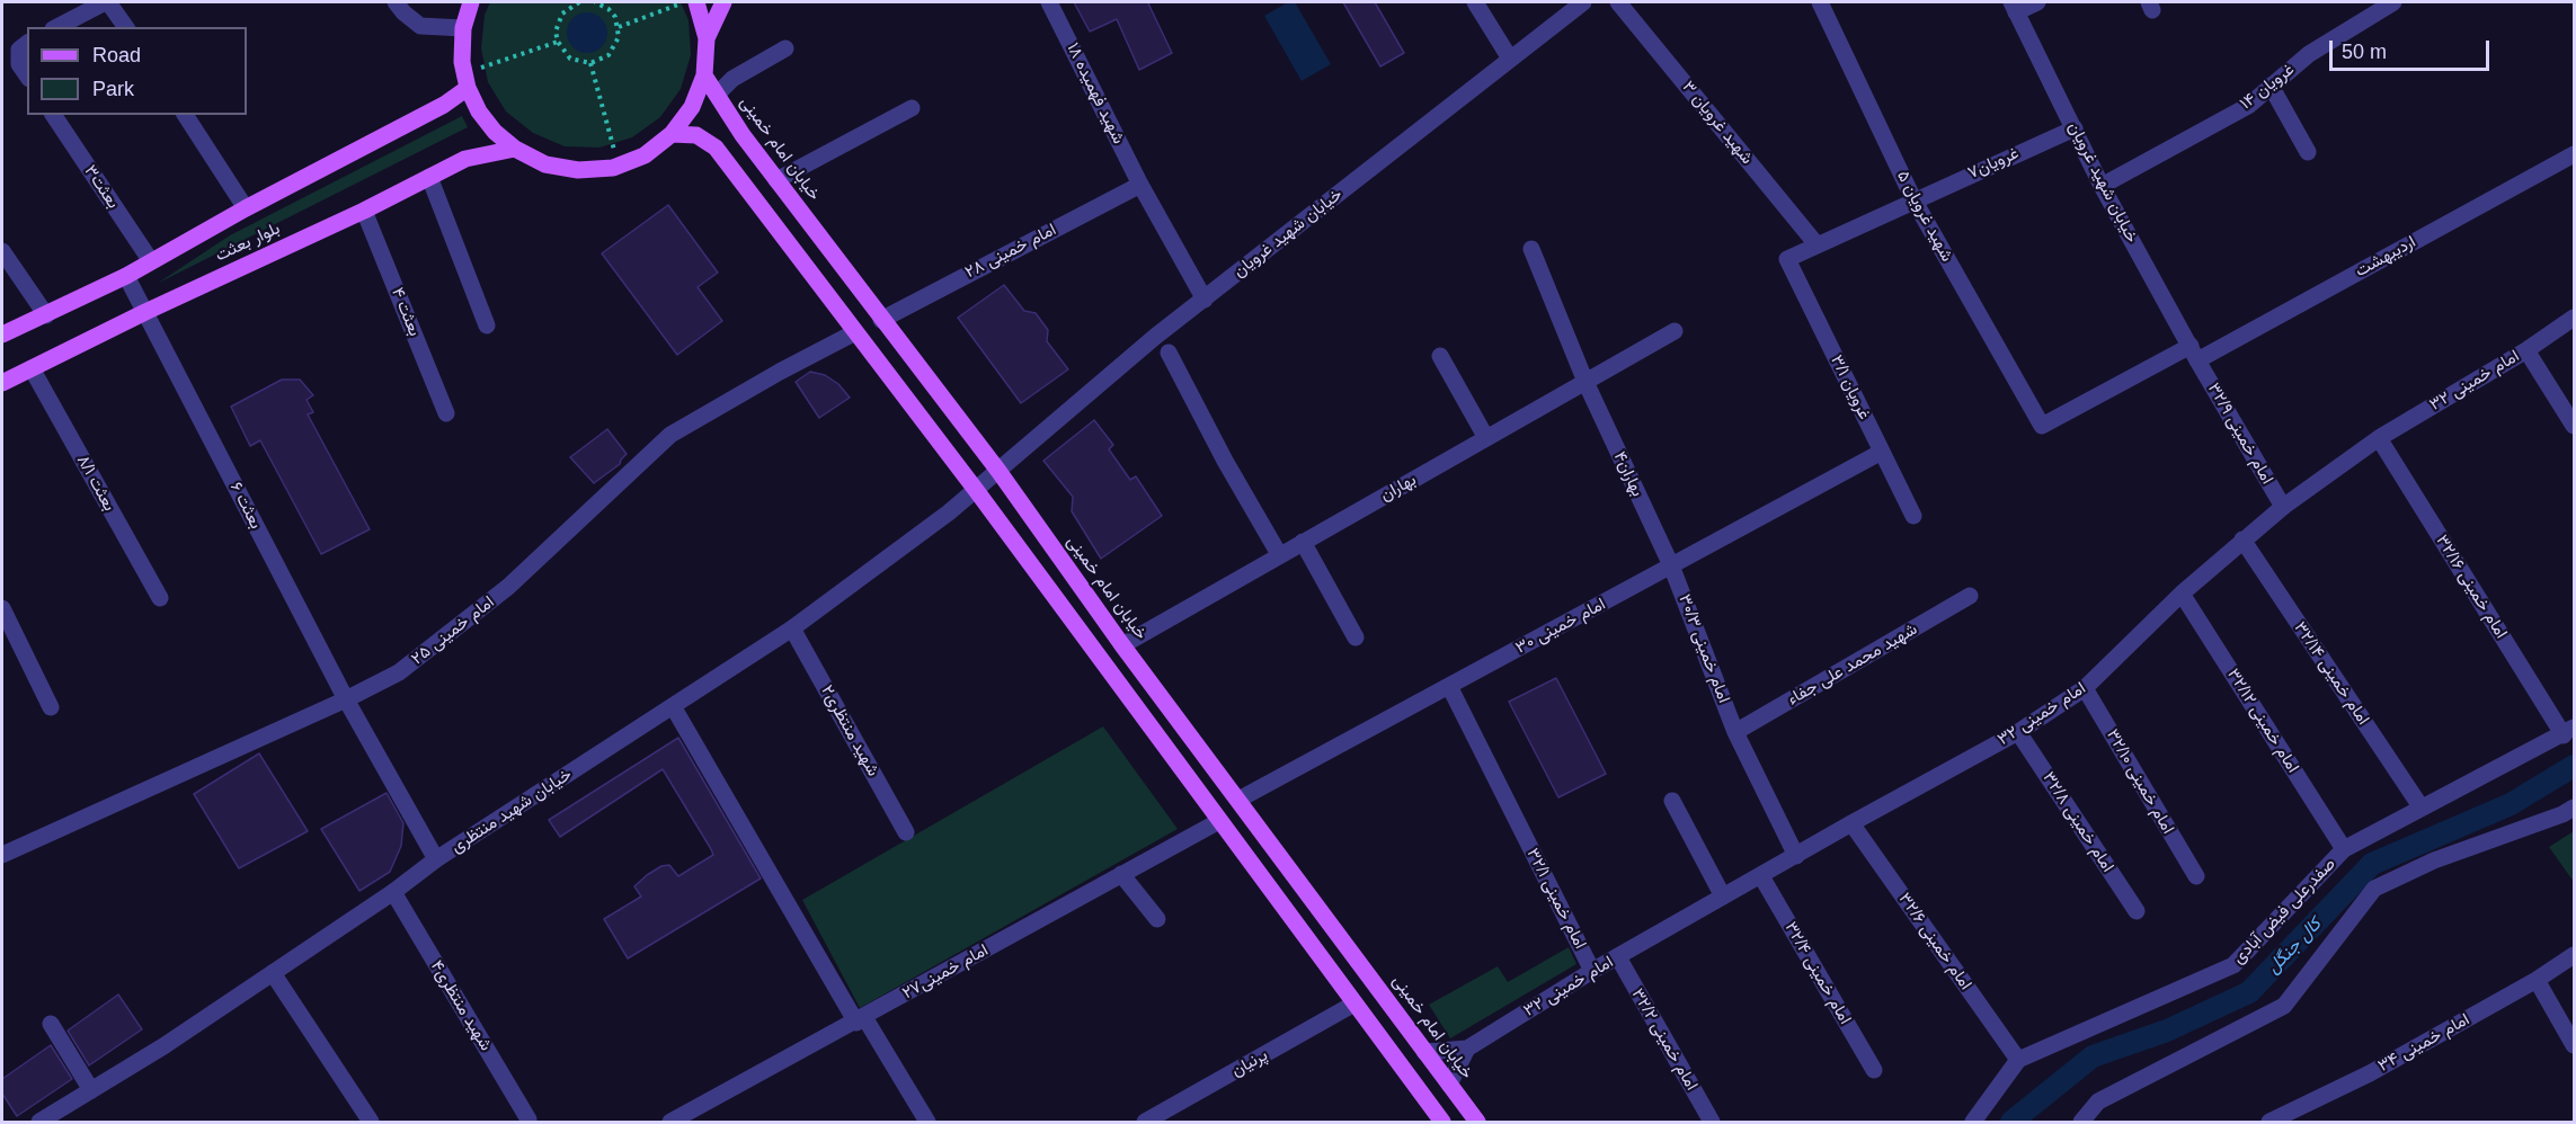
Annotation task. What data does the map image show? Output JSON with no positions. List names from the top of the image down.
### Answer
{
  "streets": {
    "main road": ["خیابان امام خمینی", "بلوار بعثت"],
    "street": [
      "غرویان ۱۴",
      "شهید فهمیده ۱۸",
      "شهید غرویان ۳",
      "غرویان۷",
      "خیابان شهید غرویان",
      "بعثت۳",
      "شهید غرویان ۵",
      "امام خمینی ۲۸",
      "اردیبهشت",
      "بعثت ۴",
      "امام خمینی ۳۲",
      "غرویان ۳/۱",
      "امام خمینی ۳۲/۹",
      "بهاران۴",
      "بعثت ۸/۱",
      "بهاران",
      "بعثت ۶",
      "امام خمینی ۳۲/۱۶",
      "امام خمینی ۳۰",
      "امام خمینی ۲۵",
      "امام خمینی ۳۰/۳",
      "شهید محمد علی جفاء",
      "امام خمینی ۳۲/۱۴",
      "امام خمینی ۳۲/۱۲",
      "شهید منتظری۲",
      "امام خمینی ۳۲/۱۰",
      "خیابان شهید منتظری",
      "امام خمینی ۳۲/۸",
      "امام خمینی ۳۲/۱",
      "صفدرعلی فیض آبادی",
      "امام خمینی ۳۲/۶",
      "امام خمینی۲۷",
      "امام خمینی ۳۲/۴",
      "شهید منتظری۴",
      "امام خمینی ۳۲/۲",
      "امام خمینی ۳۴",
      "پرنیان"
    ]
  },
  "crossings": [
    ["غرویان ۱۴", "خیابان شهید غرویان"],
    ["شهید فهمیده ۱۸", "خیابان شهید غرویان"],
    ["شهید فهمیده ۱۸", "امام خمینی ۲۸"],
    ["شهید غرویان ۳", "غرویان۷"],
    ["خیابان امام خمینی", "خیابان شهید غرویان"],
    ["خیابان امام خمینی", "امام خمینی ۲۸"],
    ["خیابان امام خمینی", "بهاران"],
    ["خیابان امام خمینی", "امام خمینی ۳۰"],
    ["غرویان۷", "خیابان شهید غرویان"],
    ["غرویان۷", "شهید غرویان ۵"],
    ["غرویان۷", "غرویان ۳/۱"],
    ["خیابان شهید غرویان", "اردیبهشت"],
    ["خیابان شهید غرویان", "امام خمینی ۳۲/۹"],
    ["خیابان شهید غرویان", "خیابان شهید منتظری"],
    ["بعثت۳", "بلوار بعثت"],
    ["شهید غرویان ۵", "اردیبهشت"],
    ["بلوار بعثت", "بعثت ۴"],
    ["بلوار بعثت", "بعثت ۸/۱"],
    ["بلوار بعثت", "بعثت ۶"],
    ["اردیبهشت", "امام خمینی ۳۲/۹"],
    ["امام خمینی ۳۲", "امام خمینی ۳۲/۹"],
    ["امام خمینی ۳۲", "امام خمینی ۳۲/۱۶"],
    ["امام خمینی ۳۲", "امام خمینی ۳۰/۳"],
    ["امام خمینی ۳۲", "امام خمینی ۳۲/۱۴"],
    ["امام خمینی ۳۲", "امام خمینی ۳۲/۱۲"],
    ["امام خمینی ۳۲", "امام خمینی ۳۲/۱۰"],
    ["امام خمینی ۳۲", "امام خمینی ۳۲/۸"],
    ["امام خمینی ۳۲", "امام خمینی ۳۲/۱"],
    ["امام خمینی ۳۲", "امام خمینی ۳۲/۶"],
    ["امام خمینی ۳۲", "امام خمینی ۳۲/۴"],
    ["امام خمینی ۳۲", "امام خمینی ۳۲/۲"],
    ["غرویان ۳/۱", "امام خمینی ۳۰"],
    ["بهاران۴", "بهاران"],
    ["بهاران۴", "امام خمینی ۳۰"],
    ["بهاران۴", "امام خمینی ۳۰/۳"],
    ["بعثت ۶", "امام خمینی ۲۵"],
    ["بعثت ۶", "خیابان شهید منتظری"],
    ["امام خمینی ۳۲/۱۶", "صفدرعلی فیض آبادی"],
    ["امام خمینی ۳۰", "امام خمینی ۳۰/۳"],
    ["امام خمینی ۳۰", "امام خمینی ۳۲/۱"],
    ["امام خمینی ۳۰/۳", "شهید محمد علی جفاء"],
    ["امام خمینی ۳۲/۱۴", "صفدرعلی فیض آبادی"],
    ["امام خمینی ۳۲/۱۲", "صفدرعلی فیض آبادی"],
    ["شهید منتظری۲", "خیابان شهید منتظری"],
    ["خیابان شهید منتظری", "شهید منتظری۴"],
    ["صفدرعلی فیض آبادی", "امام خمینی ۳۲/۶"]
  ],
  "water": ["کال جنگل"],
  "legend": ["Road", "Park"],
  "scale_bar": "50 m"
}
